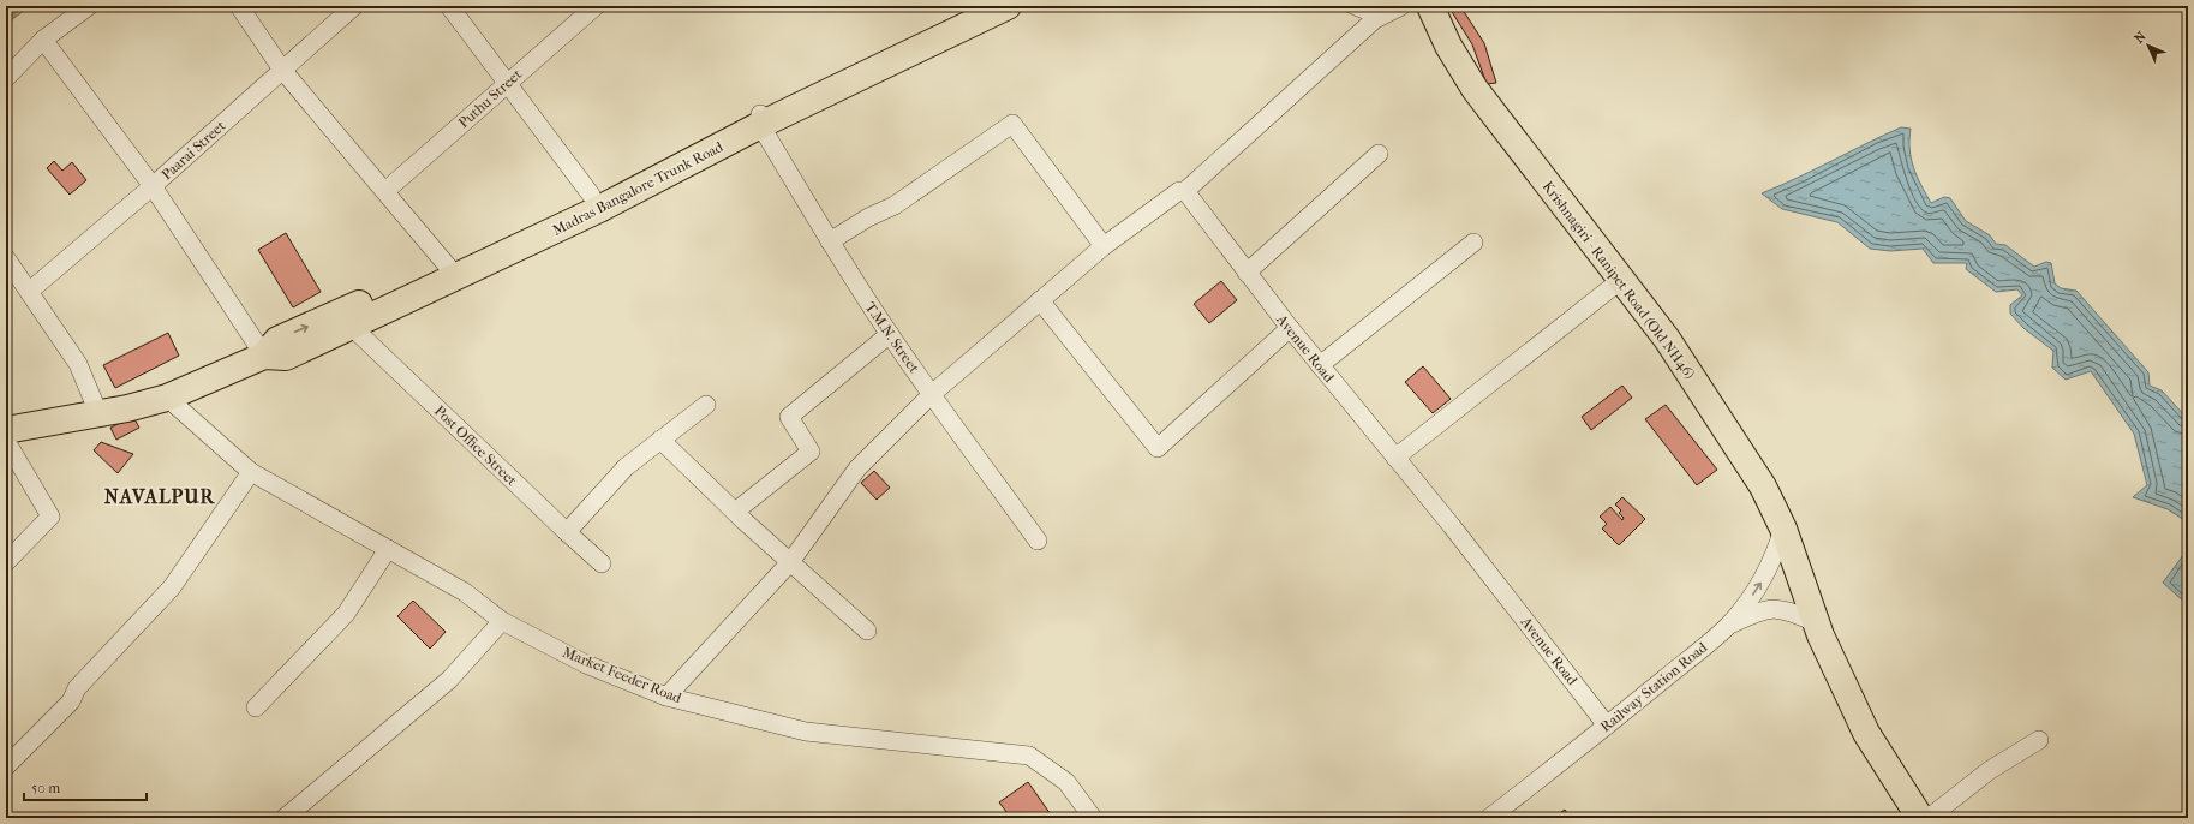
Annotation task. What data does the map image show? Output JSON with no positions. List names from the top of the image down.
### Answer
{
  "streets": {
    "main road": ["Madras Bangalore Trunk Road", "Krishnagiri - Ranipet Road (Old NH46)"],
    "street": [
      "Puthu Street",
      "Paarai Street",
      "T.M.N. Street",
      "Avenue Road",
      "Post Office Street",
      "Market Feeder Road",
      "Railway Station Road"
    ]
  },
  "crossings": [
    ["Madras Bangalore Trunk Road", "T.M.N. Street"],
    ["Madras Bangalore Trunk Road", "Post Office Street"],
    ["Madras Bangalore Trunk Road", "Market Feeder Road"],
    ["Krishnagiri - Ranipet Road (Old NH46)", "Railway Station Road"],
    ["Avenue Road", "Railway Station Road"]
  ],
  "districts": ["NAVALPUR"],
  "scale_bar": "50 m",
  "north": "top left"
}
